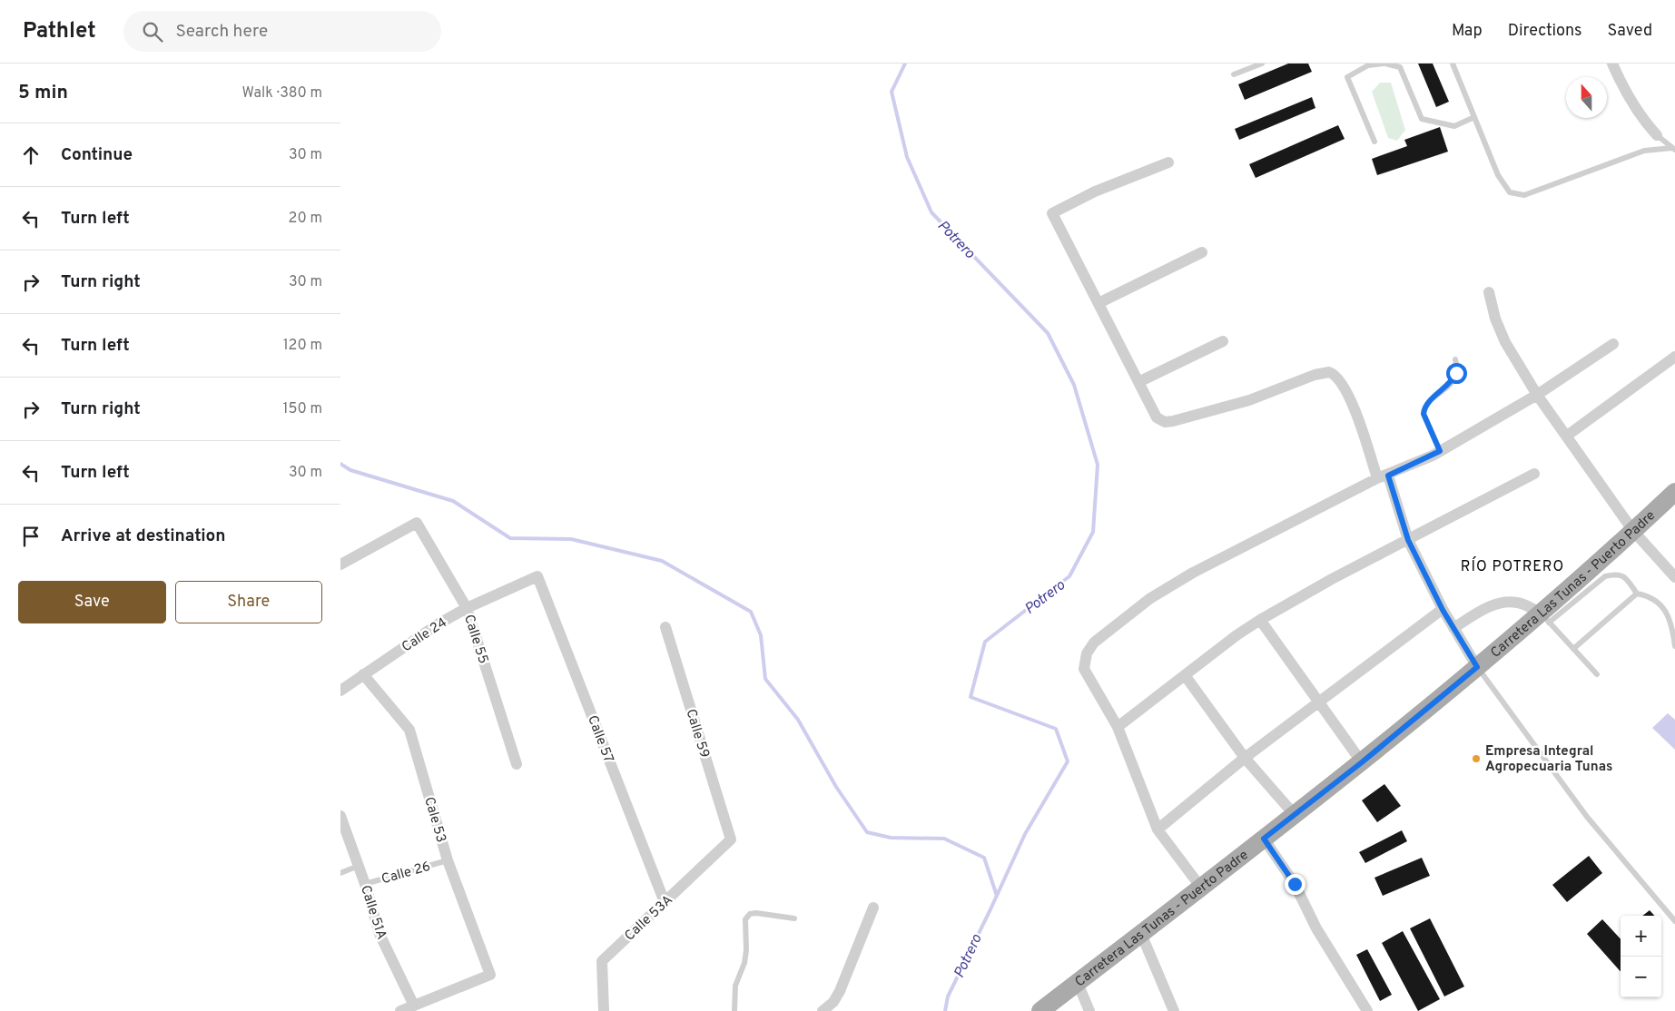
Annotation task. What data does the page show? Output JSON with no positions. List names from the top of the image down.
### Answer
{
  "streets": {
    "main road": ["Carretera Las Tunas - Puerto Padre"],
    "street": [
      "Calle 24",
      "Calle 55",
      "Calle 59",
      "Calle 57",
      "Cale 53",
      "Calle 51A",
      "Calle 53A"
    ],
    "lane": ["Calle 26"]
  },
  "crossings": [
    ["Calle 24", "Calle 55"],
    ["Calle 24", "Calle 57"],
    ["Calle 24", "Cale 53"],
    ["Calle 59", "Calle 53A"],
    ["Calle 57", "Calle 53A"],
    ["Cale 53", "Calle 26"],
    ["Cale 53", "Calle 51A"],
    ["Calle 26", "Calle 51A"]
  ],
  "districts": ["RÍO POTRERO"],
  "water": ["Potrero"],
  "places": ["Empresa Integral Agropecuaria Tunas"],
  "north": "top",
  "page": {
    "header": "Pathlet",
    "search": "Search here",
    "nav": ["Map", "Directions", "Saved"],
    "heading": ["5 min", "Walk · 380 m"],
    "list": [
      ["Continue", "30 m"],
      ["Turn left", "20 m"],
      ["Turn right", "30 m"],
      ["Turn left", "120 m"],
      ["Turn right", "150 m"],
      ["Turn left", "30 m"],
      "Arrive at destination"
    ],
    "buttons": ["Save", "Share"],
    "map_buttons": ["+", "−"]
  }
}
